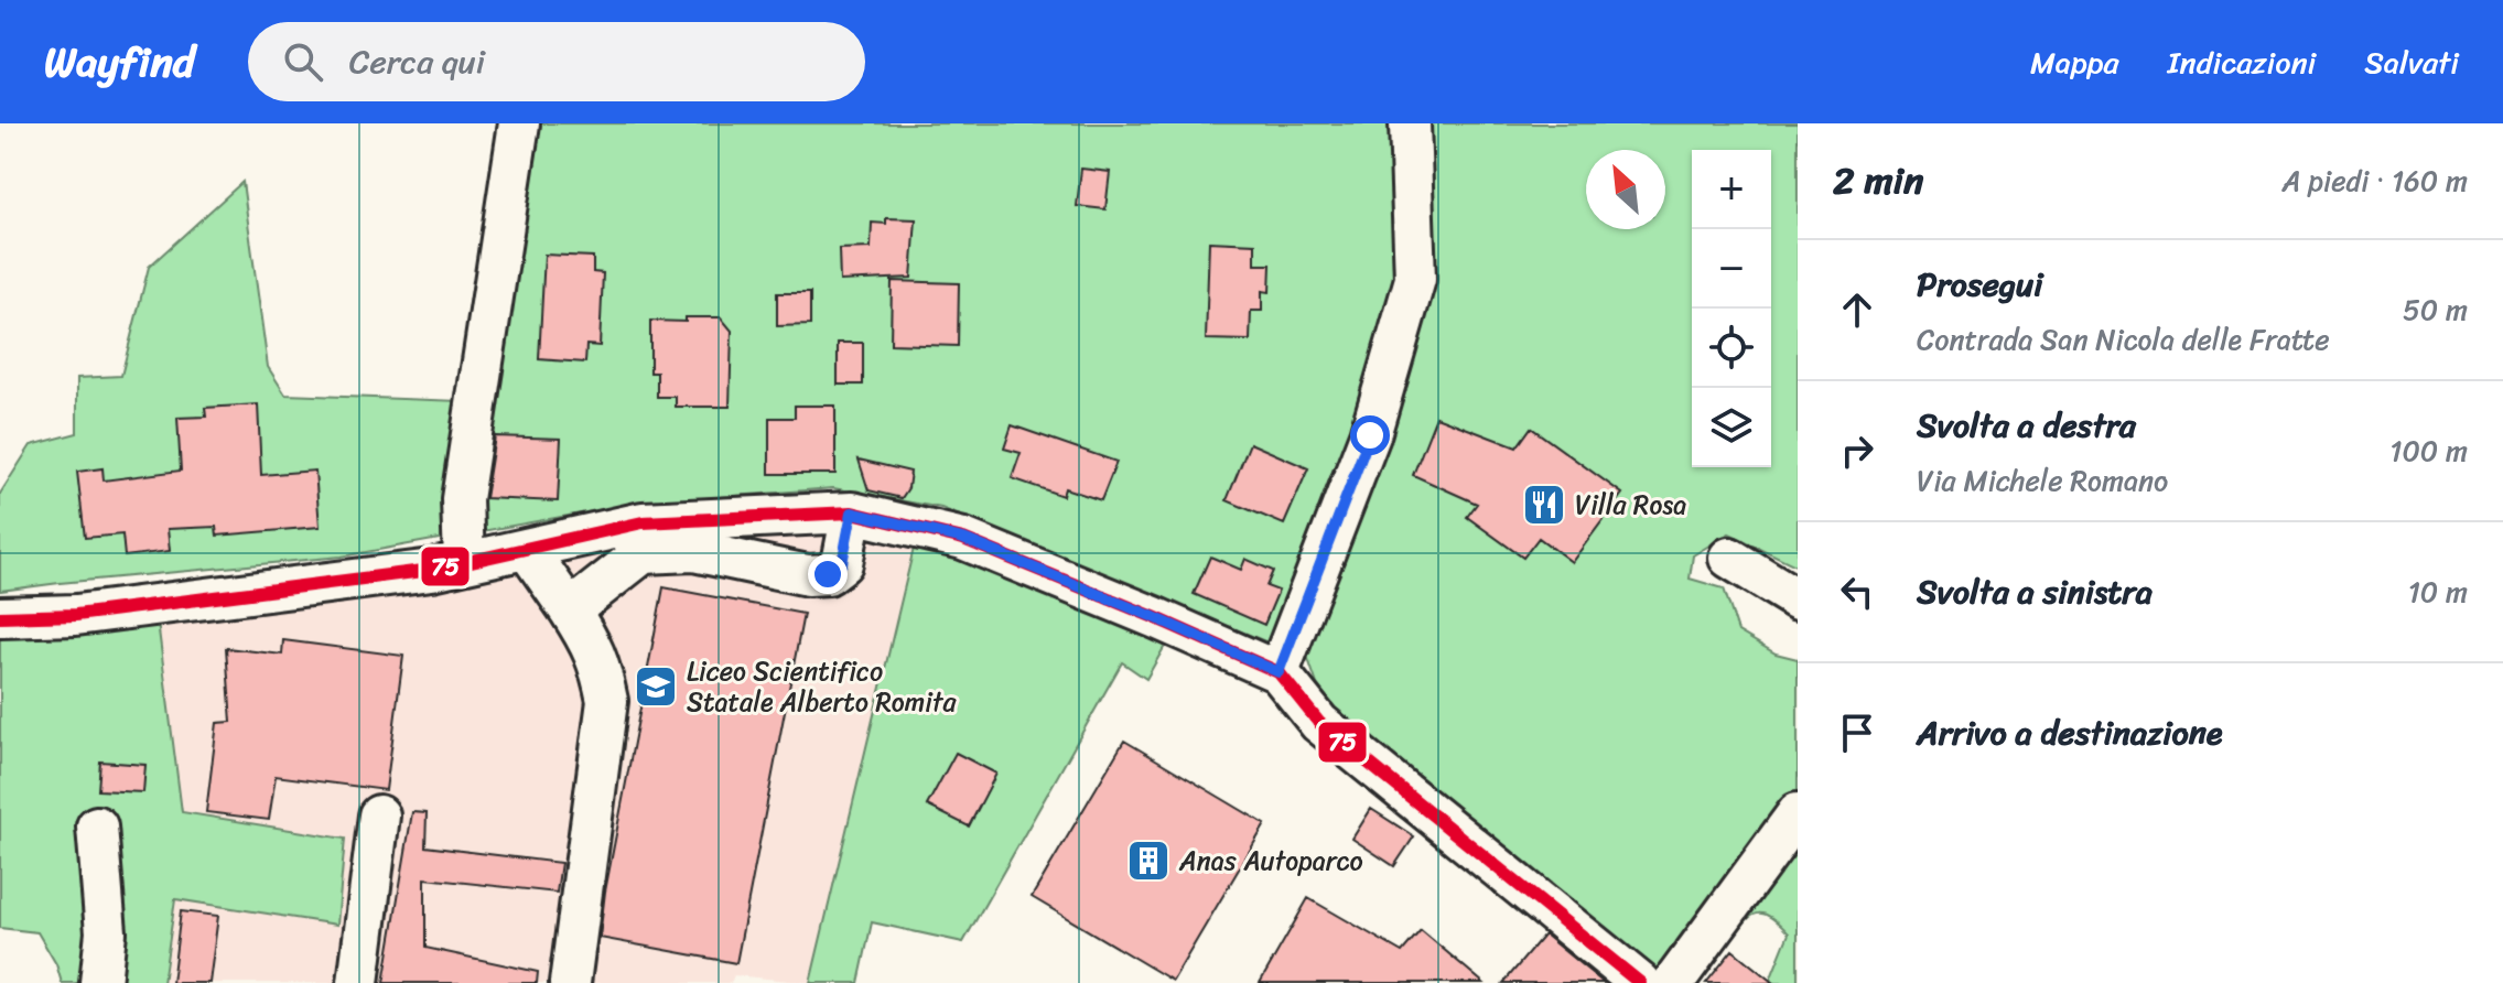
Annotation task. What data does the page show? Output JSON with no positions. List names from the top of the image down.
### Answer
{
  "places": {
    "restaurant": ["Villa Rosa"],
    "school or university": ["Liceo Scientifico Statale Alberto Romita"],
    "building": ["Anas Autoparco"]
  },
  "lines": ["transit line 75"],
  "north": "top left",
  "page": {
    "header": "Wayfind",
    "search": "Cerca qui",
    "nav": ["Mappa", "Indicazioni", "Salvati"],
    "heading": ["2 min", "A piedi · 160 m"],
    "map_buttons": ["+", "−"],
    "list": [
      ["Prosegui", "Contrada San Nicola delle Fratte", "50 m"],
      ["Svolta a destra", "Via Michele Romano", "100 m"],
      ["Svolta a sinistra", "10 m"],
      "Arrivo a destinazione"
    ]
  }
}
